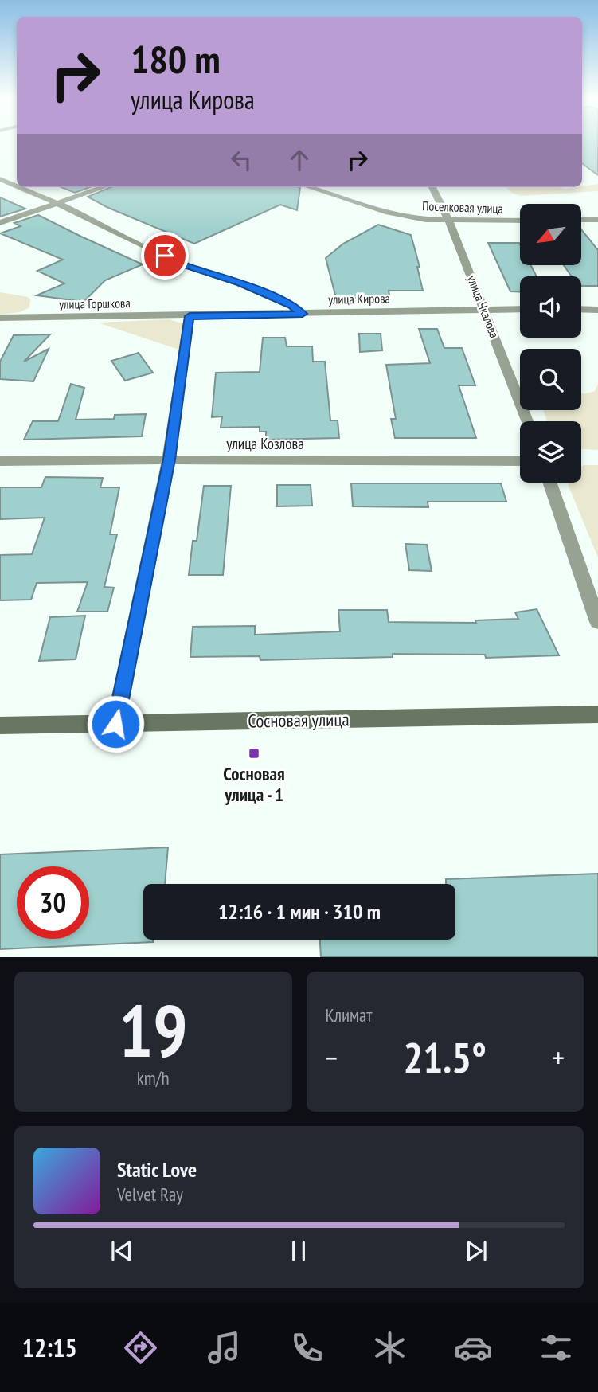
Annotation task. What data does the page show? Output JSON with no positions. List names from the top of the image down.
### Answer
{
  "streets": {
    "street": [
      "Поселковая улица",
      "улица Кирова",
      "улица Горшкова",
      "улица Чкалова",
      "улица Козлова",
      "Сосновая улица"
    ]
  },
  "crossings": [
    ["Поселковая улица", "улица Чкалова"],
    ["улица Кирова", "улица Горшкова"],
    ["улица Кирова", "улица Чкалова"]
  ],
  "places": {
    "transit": ["Сосновая улица - 1"]
  },
  "north": "bottom left",
  "page": {
    "turn": ["180 m", "улица Кирова"],
    "limit": "30",
    "trip": "12:16 · 1 мин · 310 m",
    "tile": [
      ["19", "km/h"],
      "Климат"
    ],
    "heat": ["−", "21.5°", "+"],
    "song": ["Static Love", "Velvet Ray"],
    "tabs": "12:15"
  }
}
